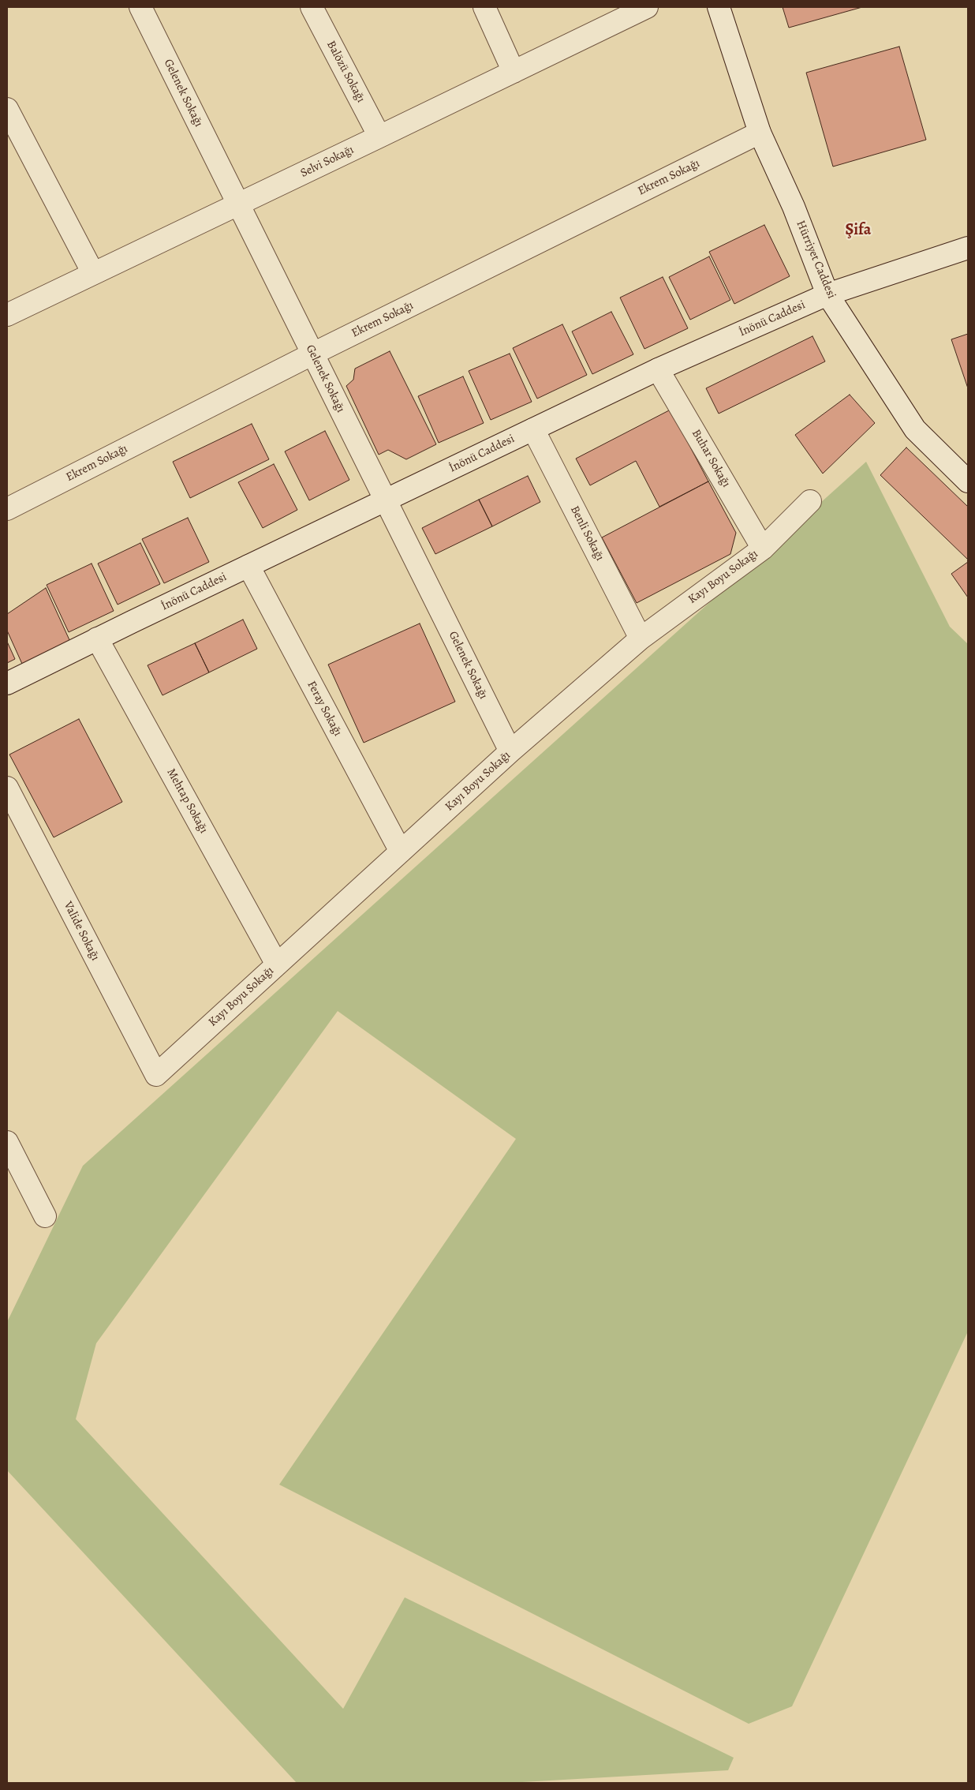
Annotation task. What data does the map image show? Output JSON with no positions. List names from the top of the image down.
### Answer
{
  "streets": {
    "street": [
      "Balözü Sokağı",
      "Gelenek Sokağı",
      "Selvi Sokağı",
      "Ekrem Sokağı",
      "Hürriyet Caddesi",
      "İnönü Caddesi",
      "Buhar Sokağı",
      "Benli Sokağı",
      "Kayı Boyu Sokağı",
      "Feray Sokağı",
      "Mehtap Sokağı",
      "Valide Sokağı"
    ]
  },
  "crossings": [
    ["Balözü Sokağı", "Selvi Sokağı"],
    ["Gelenek Sokağı", "Selvi Sokağı"],
    ["Gelenek Sokağı", "Ekrem Sokağı"],
    ["Gelenek Sokağı", "İnönü Caddesi"],
    ["Gelenek Sokağı", "Kayı Boyu Sokağı"],
    ["Ekrem Sokağı", "Hürriyet Caddesi"],
    ["Hürriyet Caddesi", "İnönü Caddesi"],
    ["İnönü Caddesi", "Buhar Sokağı"],
    ["İnönü Caddesi", "Benli Sokağı"],
    ["İnönü Caddesi", "Feray Sokağı"],
    ["İnönü Caddesi", "Mehtap Sokağı"],
    ["Buhar Sokağı", "Kayı Boyu Sokağı"],
    ["Benli Sokağı", "Kayı Boyu Sokağı"],
    ["Kayı Boyu Sokağı", "Feray Sokağı"],
    ["Kayı Boyu Sokağı", "Mehtap Sokağı"],
    ["Kayı Boyu Sokağı", "Valide Sokağı"]
  ],
  "districts": ["Şifa"]
}
